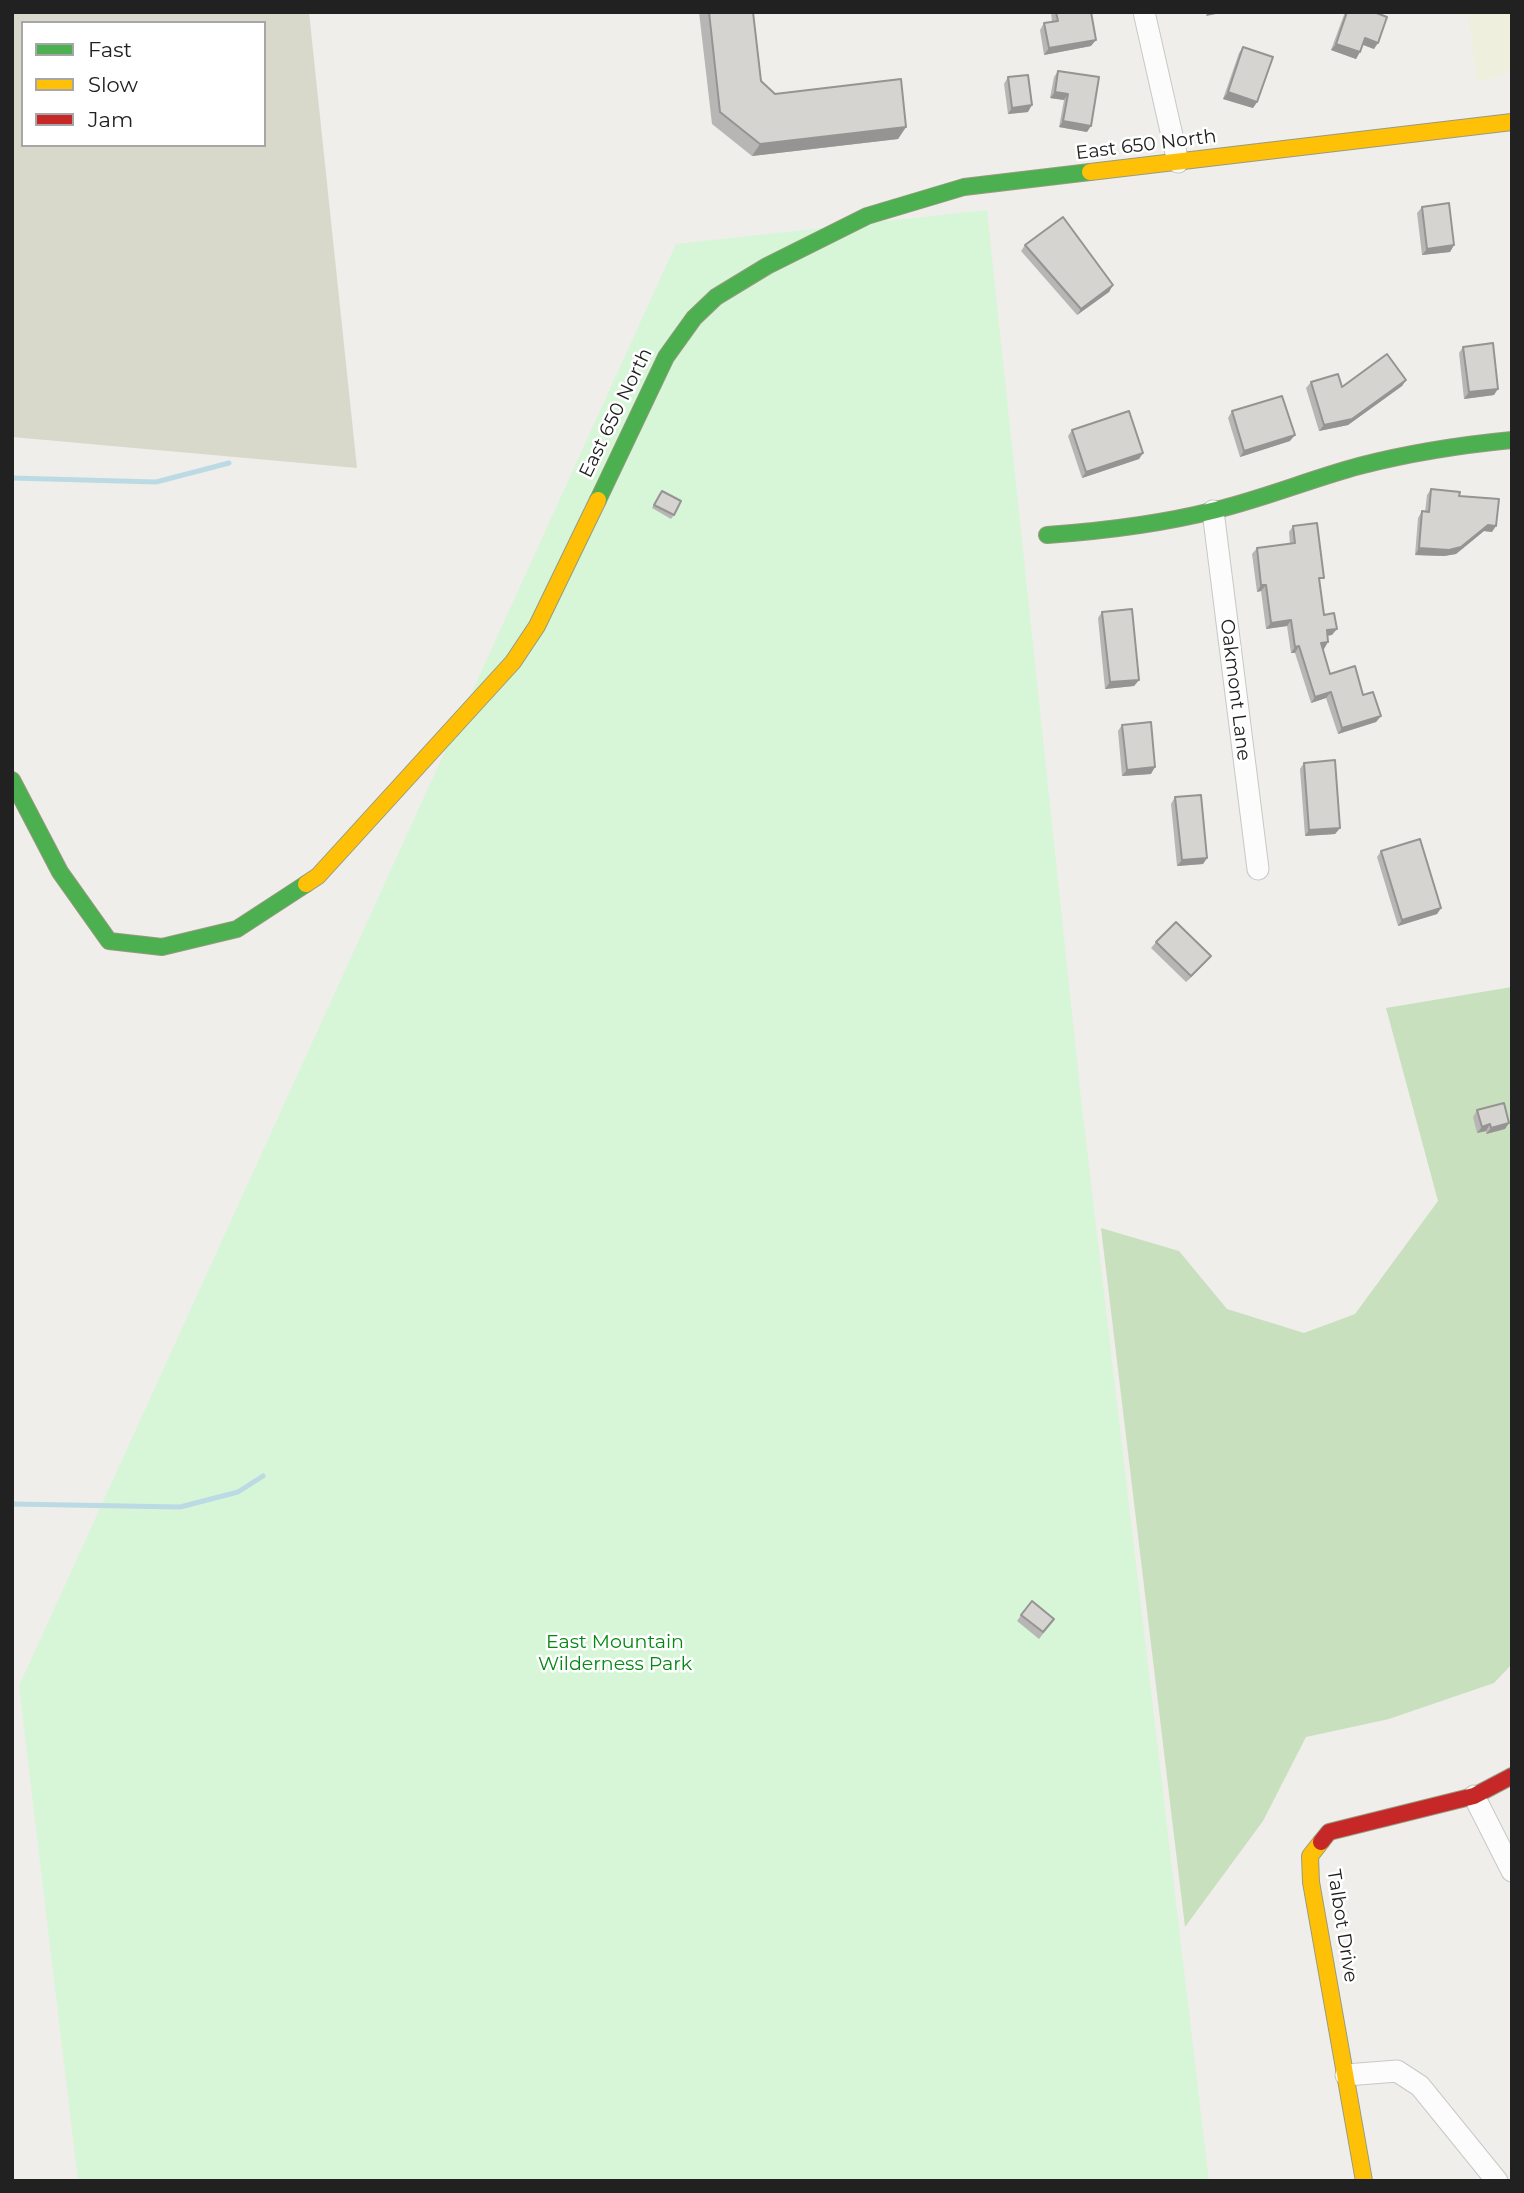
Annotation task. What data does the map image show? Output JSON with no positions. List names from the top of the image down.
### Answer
{
  "streets": {
    "street": ["East 650 North", "Oakmont Lane", "Talbot Drive"]
  },
  "parks": ["East Mountain Wilderness Park"],
  "legend": ["Fast", "Slow", "Jam"]
}
